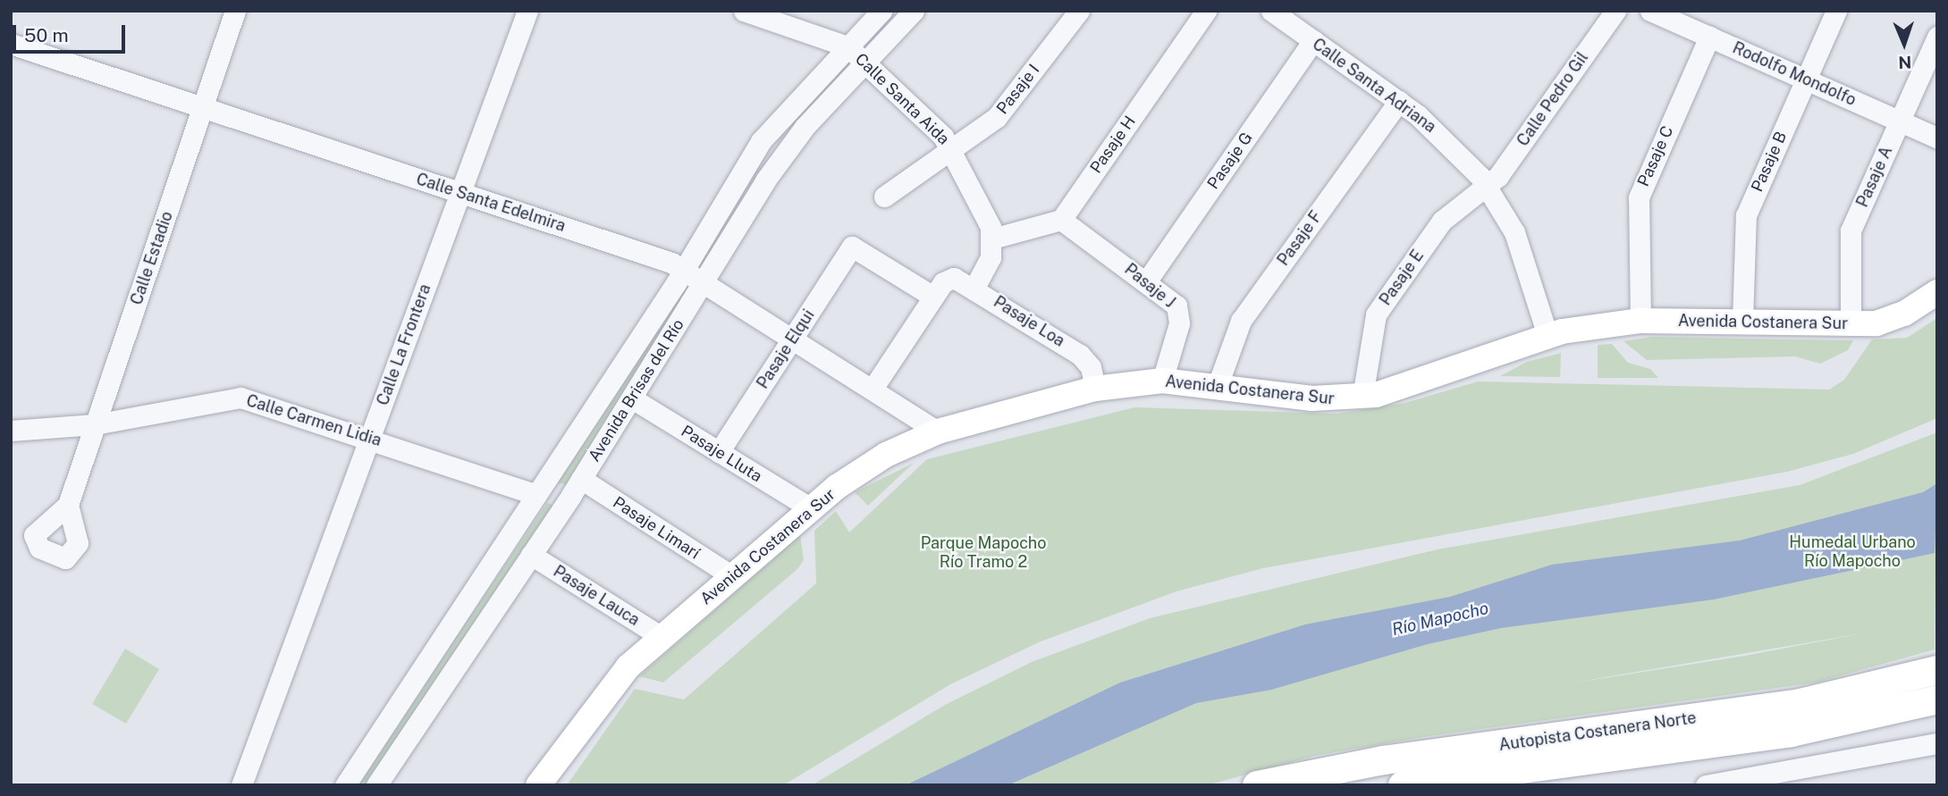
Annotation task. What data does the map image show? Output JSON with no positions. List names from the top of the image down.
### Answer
{
  "streets": {
    "highway": ["Autopista Costanera Norte"],
    "main road": ["Avenida Costanera Sur"],
    "street": [
      "Rodolfo Mondolfo",
      "Calle Santa Adriana",
      "Pasaje I",
      "Calle Santa Aida",
      "Calle Pedro Gil",
      "Pasaje H",
      "Pasaje C",
      "Pasaje G",
      "Pasaje B",
      "Pasaje A",
      "Calle Santa Edelmira",
      "Pasaje F",
      "Calle Estadio",
      "Pasaje E",
      "Pasaje J",
      "Pasaje Loa",
      "Calle La Frontera",
      "Pasaje Elqui",
      "Avenida Brisas del Río",
      "Calle Carmen Lidia",
      "Pasaje Lluta",
      "Pasaje Limarí",
      "Pasaje Lauca"
    ]
  },
  "crossings": [
    ["Rodolfo Mondolfo", "Pasaje C"],
    ["Rodolfo Mondolfo", "Pasaje B"],
    ["Rodolfo Mondolfo", "Pasaje A"],
    ["Calle Santa Adriana", "Calle Pedro Gil"],
    ["Calle Santa Adriana", "Pasaje G"],
    ["Calle Santa Adriana", "Pasaje F"],
    ["Calle Santa Adriana", "Pasaje E"],
    ["Calle Santa Adriana", "Avenida Costanera Sur"],
    ["Pasaje I", "Calle Santa Aida"],
    ["Calle Santa Aida", "Avenida Brisas del Río"],
    ["Calle Pedro Gil", "Pasaje E"],
    ["Pasaje H", "Pasaje J"],
    ["Pasaje C", "Avenida Costanera Sur"],
    ["Pasaje G", "Pasaje J"],
    ["Pasaje B", "Avenida Costanera Sur"],
    ["Pasaje A", "Avenida Costanera Sur"],
    ["Calle Santa Edelmira", "Calle Estadio"],
    ["Calle Santa Edelmira", "Avenida Costanera Sur"],
    ["Calle Santa Edelmira", "Calle La Frontera"],
    ["Calle Santa Edelmira", "Pasaje Elqui"],
    ["Calle Santa Edelmira", "Avenida Brisas del Río"],
    ["Pasaje F", "Avenida Costanera Sur"],
    ["Calle Estadio", "Calle Carmen Lidia"],
    ["Pasaje E", "Avenida Costanera Sur"],
    ["Pasaje J", "Avenida Costanera Sur"],
    ["Pasaje Loa", "Avenida Costanera Sur"],
    ["Pasaje Loa", "Pasaje Elqui"],
    ["Avenida Costanera Sur", "Pasaje Lluta"],
    ["Avenida Costanera Sur", "Pasaje Limarí"],
    ["Avenida Costanera Sur", "Pasaje Lauca"],
    ["Calle La Frontera", "Calle Carmen Lidia"],
    ["Pasaje Elqui", "Pasaje Lluta"],
    ["Avenida Brisas del Río", "Calle Carmen Lidia"],
    ["Avenida Brisas del Río", "Pasaje Lluta"],
    ["Avenida Brisas del Río", "Pasaje Limarí"],
    ["Avenida Brisas del Río", "Pasaje Lauca"]
  ],
  "water": ["Río Mapocho"],
  "parks": ["Humedal Urbano Río Mapocho", "Parque Mapocho Río Tramo 2"],
  "scale_bar": "50 m",
  "north": "bottom"
}
